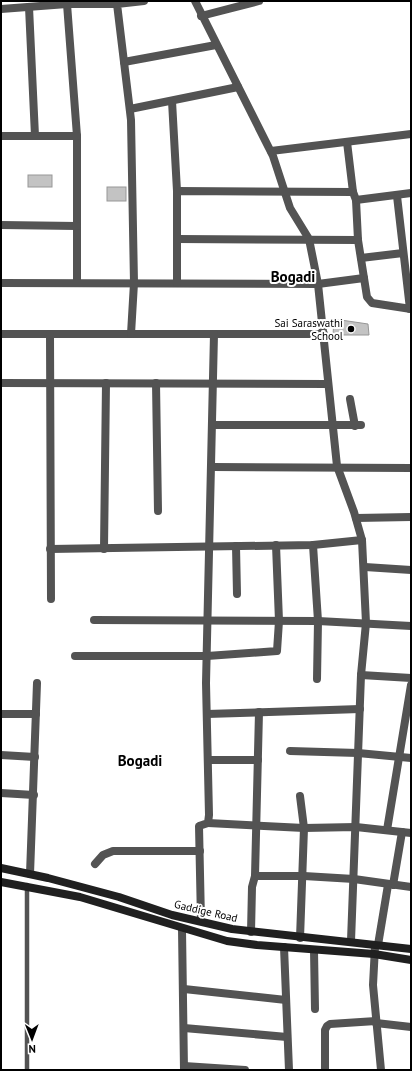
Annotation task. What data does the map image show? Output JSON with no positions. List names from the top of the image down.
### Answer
{
  "streets": {
    "main road": ["Gaddige Road"]
  },
  "districts": ["Bogadi", "Bogadi"],
  "places": ["Sai Saraswathi School"],
  "north": "bottom"
}
